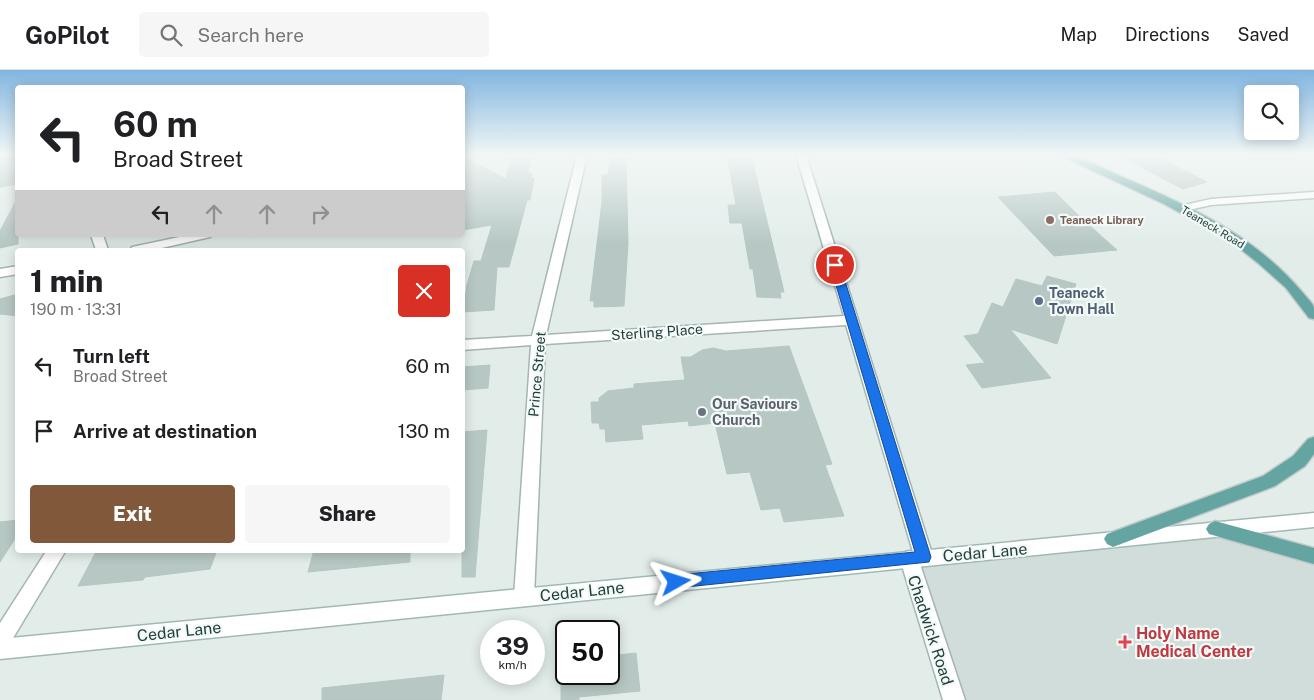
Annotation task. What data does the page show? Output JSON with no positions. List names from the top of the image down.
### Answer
{
  "streets": {
    "main road": ["Teaneck Road"],
    "street": [
      "Sterling Place",
      "Prince Street",
      "Cedar Lane",
      "Chadwick Road"
    ]
  },
  "crossings": [
    ["Sterling Place", "Prince Street"],
    ["Sterling Place", "Chadwick Road"],
    ["Prince Street", "Cedar Lane"],
    ["Cedar Lane", "Chadwick Road"]
  ],
  "places": {
    "other": ["Teaneck Library", "Teaneck Town Hall", "Our Saviours Church"],
    "health": ["Holy Name Medical Center"]
  },
  "page": {
    "header": "GoPilot",
    "search": "Search here",
    "nav": ["Map", "Directions", "Saved"],
    "turn": ["60 m", "Broad Street"],
    "heading": ["1 min", "190 m · 13:31"],
    "list": [
      {
        "name": "Turn left",
        "note": "Broad Street",
        "value": "60 m"
      },
      {
        "name": "Arrive at destination",
        "value": "130 m"
      }
    ],
    "buttons": ["Exit", "Share"],
    "speed": "39 km/h",
    "limit": "50"
  }
}
